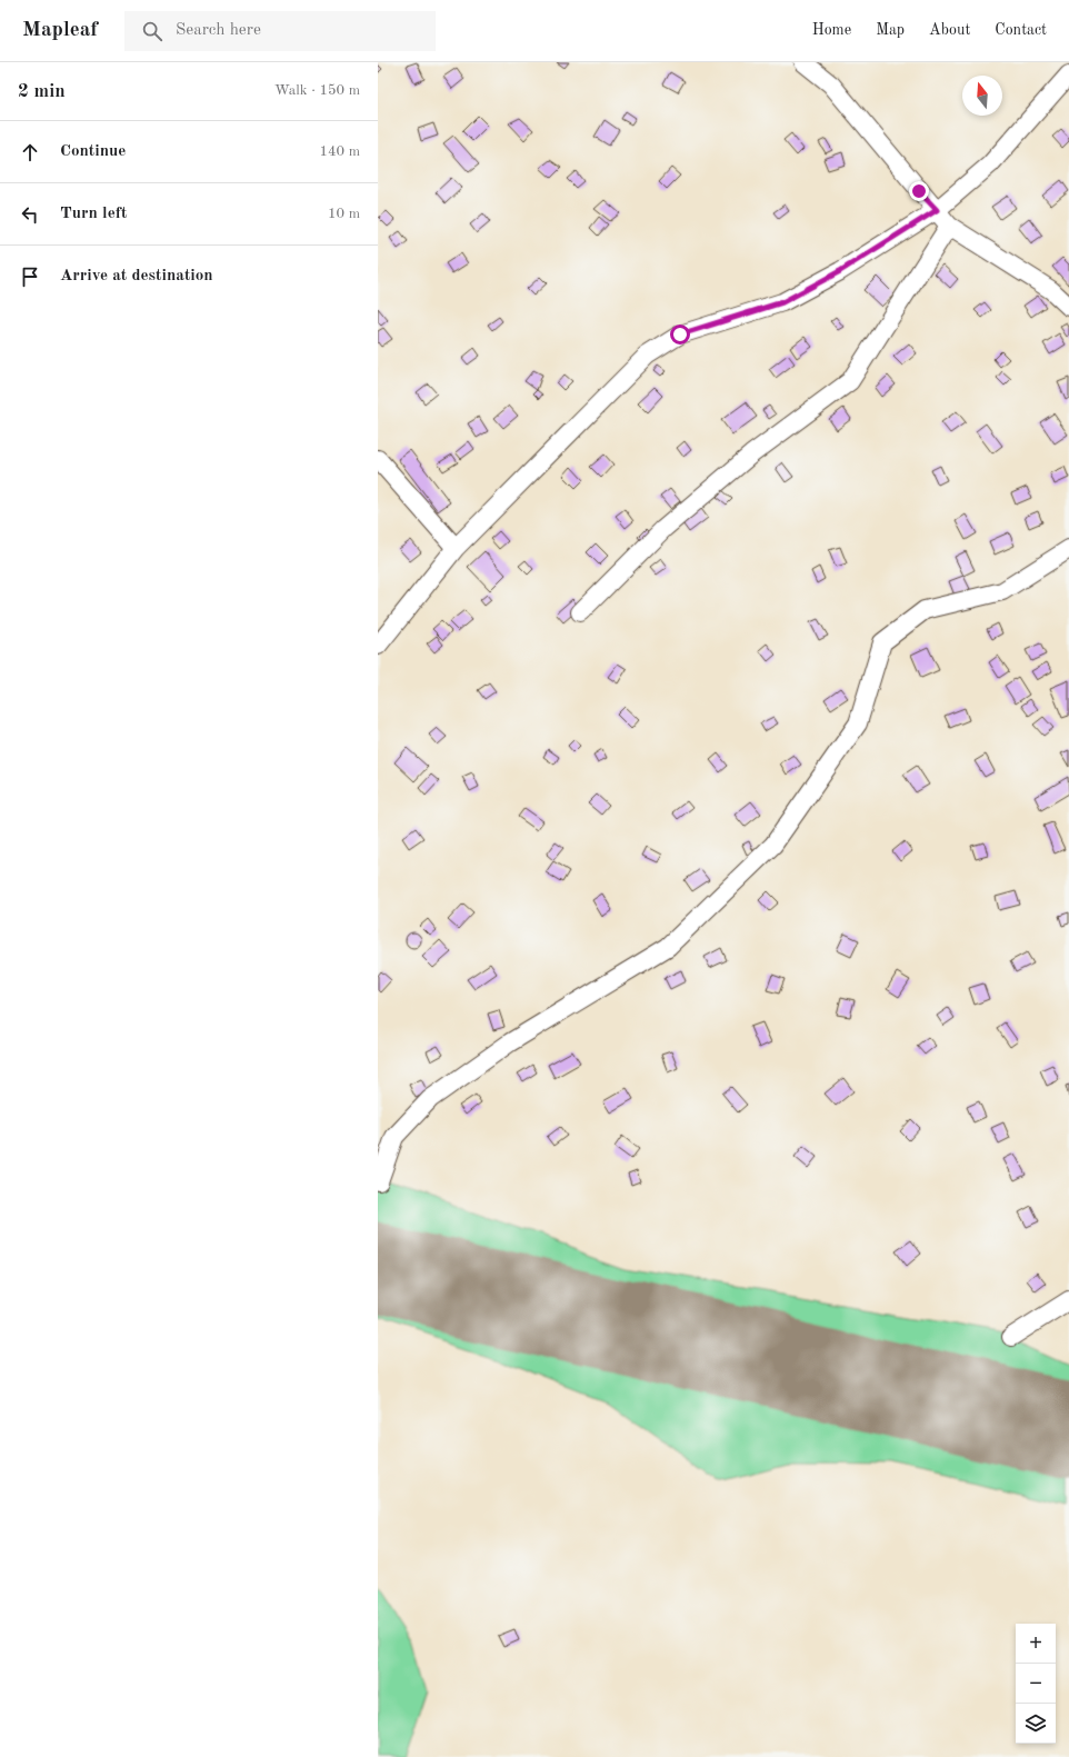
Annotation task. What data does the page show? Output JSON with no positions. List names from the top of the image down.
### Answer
{
  "north": "top",
  "page": {
    "header": "Mapleaf",
    "search": "Search here",
    "nav": [
      "Home",
      "Map",
      "About",
      "Contact"
    ],
    "heading": ["2 min", "Walk · 150 m"],
    "list": [
      ["Continue", "140 m"],
      ["Turn left", "10 m"],
      "Arrive at destination"
    ],
    "map_buttons": ["+", "−"]
  }
}
